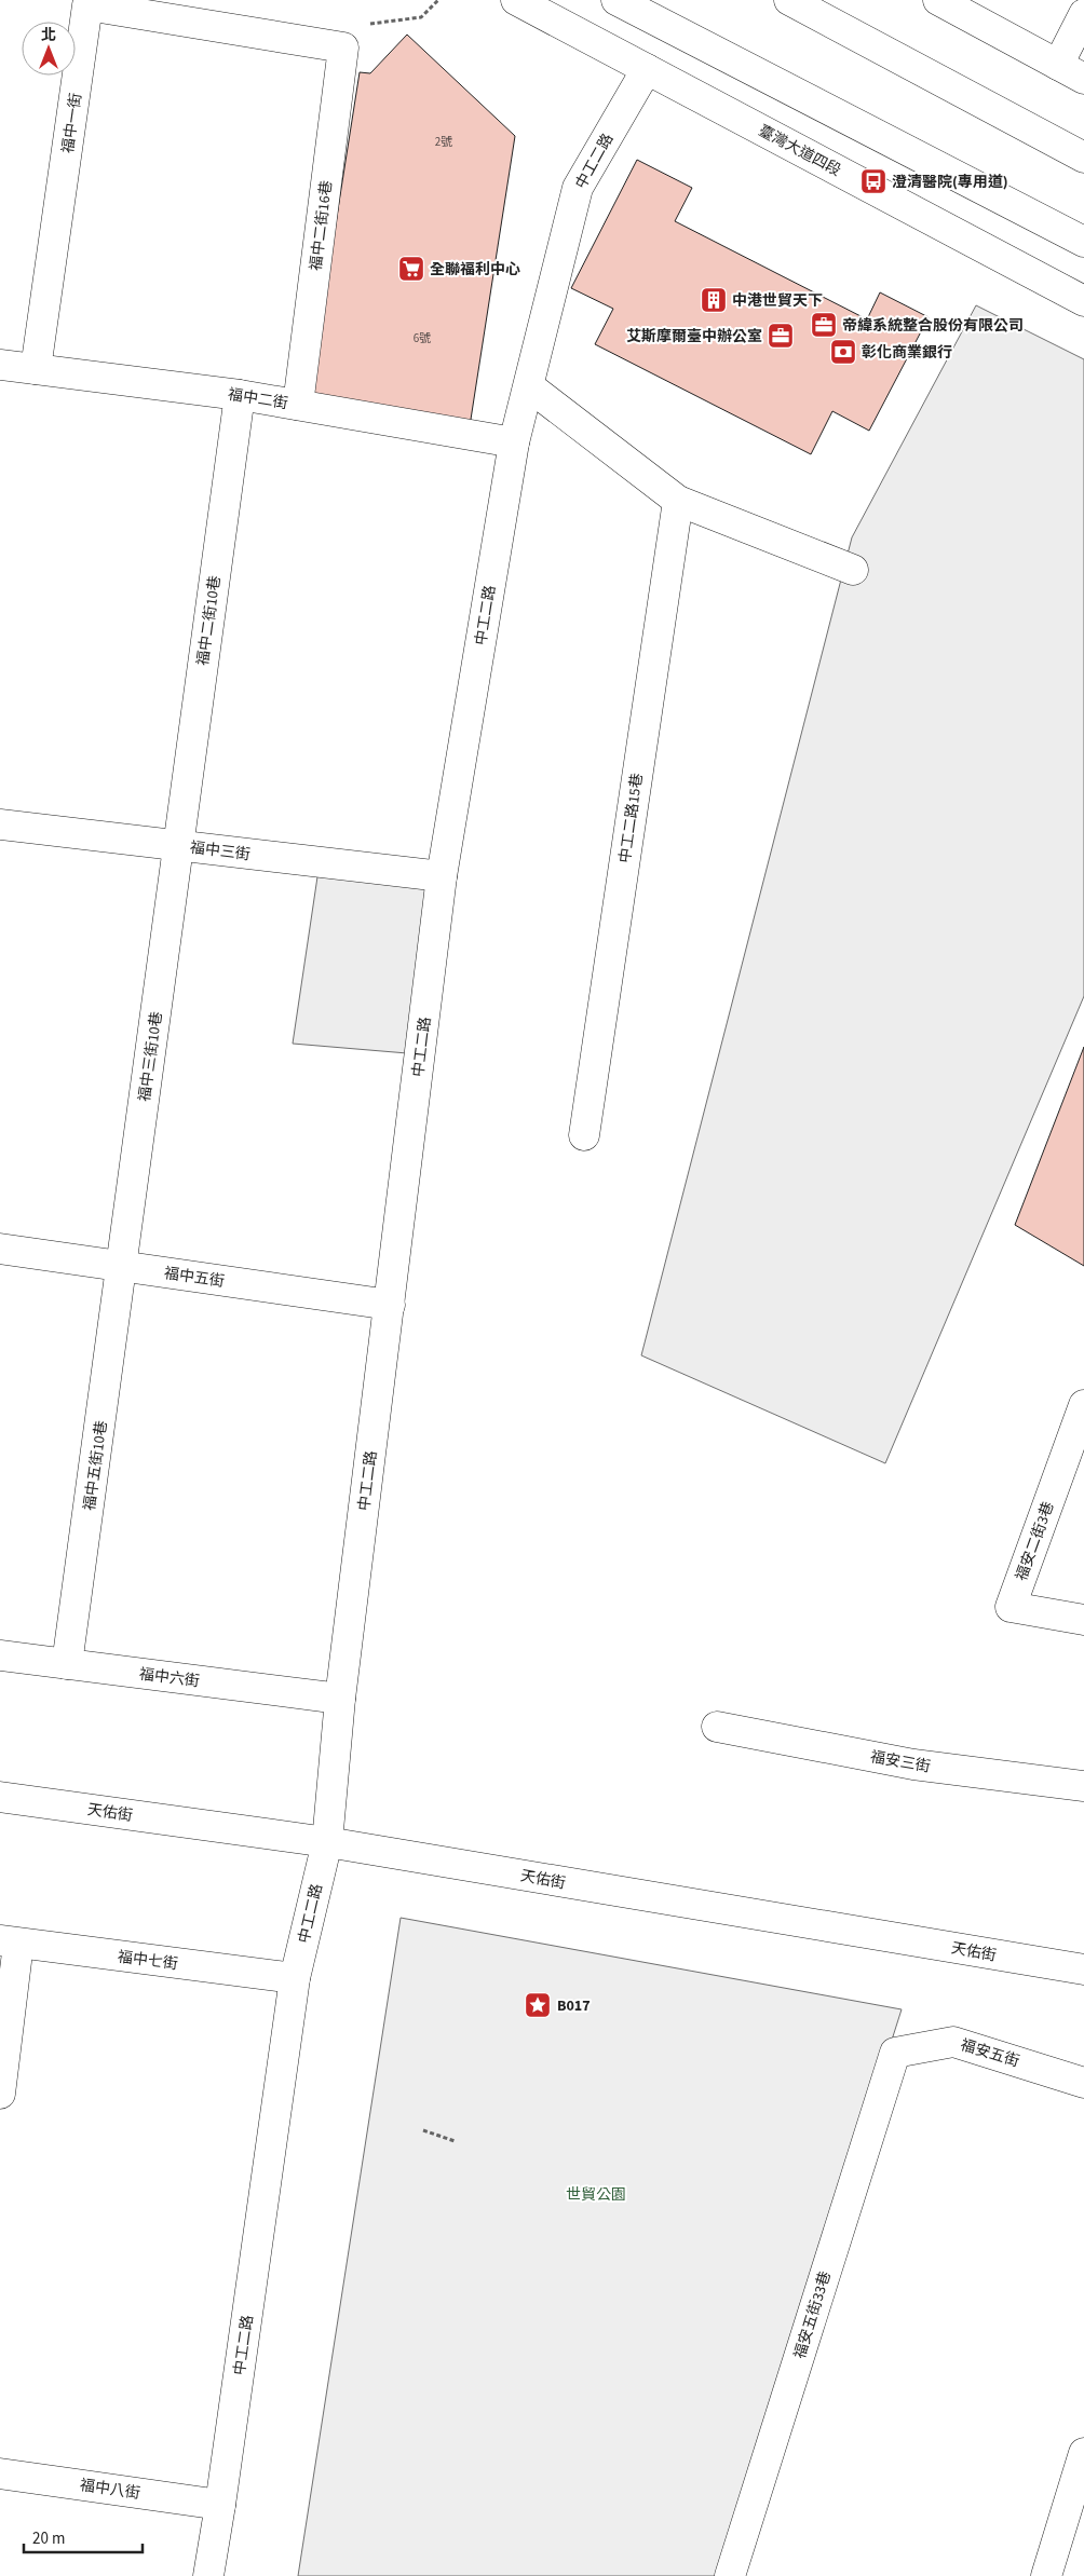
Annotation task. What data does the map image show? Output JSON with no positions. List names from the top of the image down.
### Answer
{
  "streets": {
    "street": [
      "福中一街",
      "臺灣大道四段",
      "中工二路",
      "福中二街16巷",
      "福中二街",
      "福中二街10巷",
      "中工二路15巷",
      "福中三街",
      "福中三街10巷",
      "福中五街",
      "福中五街10巷",
      "福安二街3巷",
      "福中六街",
      "福安三街",
      "天佑街",
      "福中七街",
      "福安五街",
      "福安五街33巷",
      "福中八街"
    ]
  },
  "crossings": [
    ["福中一街", "福中二街16巷"],
    ["福中一街", "福中二街"],
    ["臺灣大道四段", "中工二路"],
    ["中工二路", "福中二街"],
    ["中工二路", "福中三街"],
    ["中工二路", "福中五街"],
    ["中工二路", "福中六街"],
    ["中工二路", "天佑街"],
    ["中工二路", "福中七街"],
    ["中工二路", "福中八街"],
    ["福中二街16巷", "福中二街"],
    ["福中二街", "福中二街10巷"],
    ["福中二街10巷", "福中三街"],
    ["福中二街10巷", "福中三街10巷"],
    ["福中三街", "福中三街10巷"],
    ["福中三街10巷", "福中五街"],
    ["福中三街10巷", "福中五街10巷"],
    ["福中五街", "福中五街10巷"],
    ["福中五街10巷", "福中六街"],
    ["福安五街", "福安五街33巷"]
  ],
  "parks": ["世貿公園"],
  "places": {
    "bus stop": ["澄清醫院(專用道)"],
    "supermarket": ["全聯福利中心"],
    "building": ["中港世貿天下"],
    "office": ["帝緯系統整合股份有限公司", "艾斯摩爾臺中辦公室"],
    "bank": ["彰化商業銀行"],
    "place": ["B017"]
  },
  "house_numbers": ["2號", "6號"],
  "scale_bar": "20 m",
  "north": "top"
}
